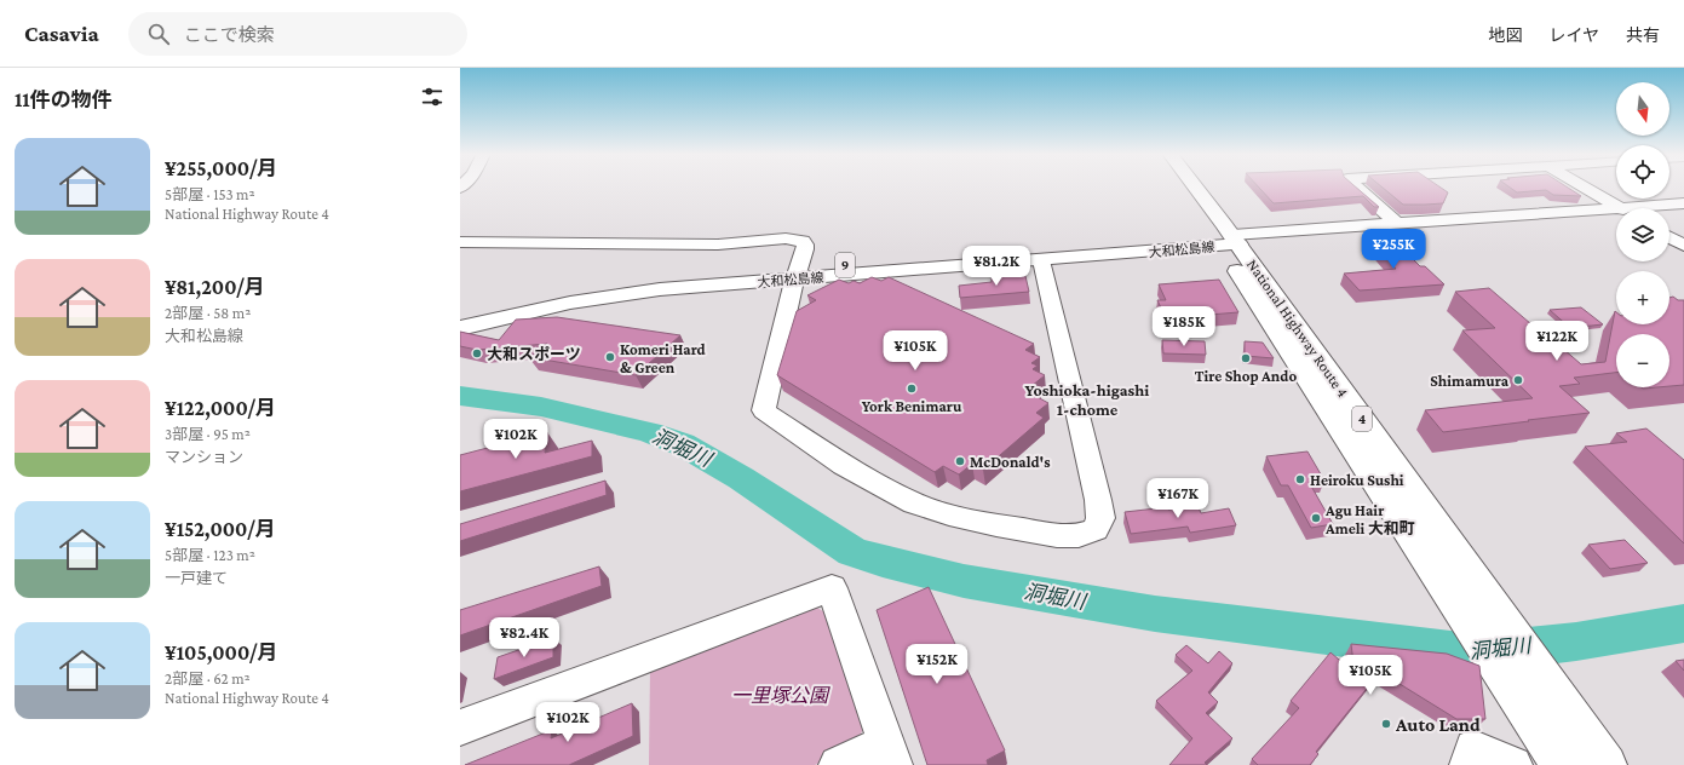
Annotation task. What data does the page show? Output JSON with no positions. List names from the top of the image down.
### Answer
{
  "streets": {
    "main road": [
      "大和松島線",
      "9",
      "National Highway Route 4",
      "4"
    ]
  },
  "crossings": [
    ["大和松島線", "National Highway Route 4"]
  ],
  "districts": ["Yoshioka-higashi 1-chome"],
  "water": ["洞堀川"],
  "parks": ["一里塚公園"],
  "places": [
    "大和スポーツ",
    "Komeri Hard & Green",
    "Tire Shop Ando",
    "Shimamura",
    "York Benimaru",
    "McDonald's",
    "Heiroku Sushi",
    "Agu Hair Ameli 大和町",
    "Auto Land"
  ],
  "north": "bottom",
  "page": {
    "header": "Casavia",
    "search": "ここで検索",
    "nav": ["地図", "レイヤ", "共有"],
    "heading": "11件の物件",
    "map_buttons": ["+", "−"],
    "list": [
      {
        "name": "¥255,000/月",
        "note": "5部屋 · 153 m² · National Highway Route 4"
      },
      {
        "name": "¥81,200/月",
        "note": "2部屋 · 58 m² · 大和松島線"
      },
      {
        "name": "¥122,000/月",
        "note": "3部屋 · 95 m² · マンション"
      },
      {
        "name": "¥152,000/月",
        "note": "5部屋 · 123 m² · 一戸建て"
      },
      {
        "name": "¥105,000/月",
        "note": "2部屋 · 62 m² · National Highway Route 4"
      }
    ],
    "price": [
      "¥255K",
      "¥81.2K",
      "¥185K",
      "¥122K",
      "¥105K",
      "¥102K",
      "¥167K",
      "¥82.4K",
      "¥152K",
      "¥105K",
      "¥102K"
    ]
  }
}
